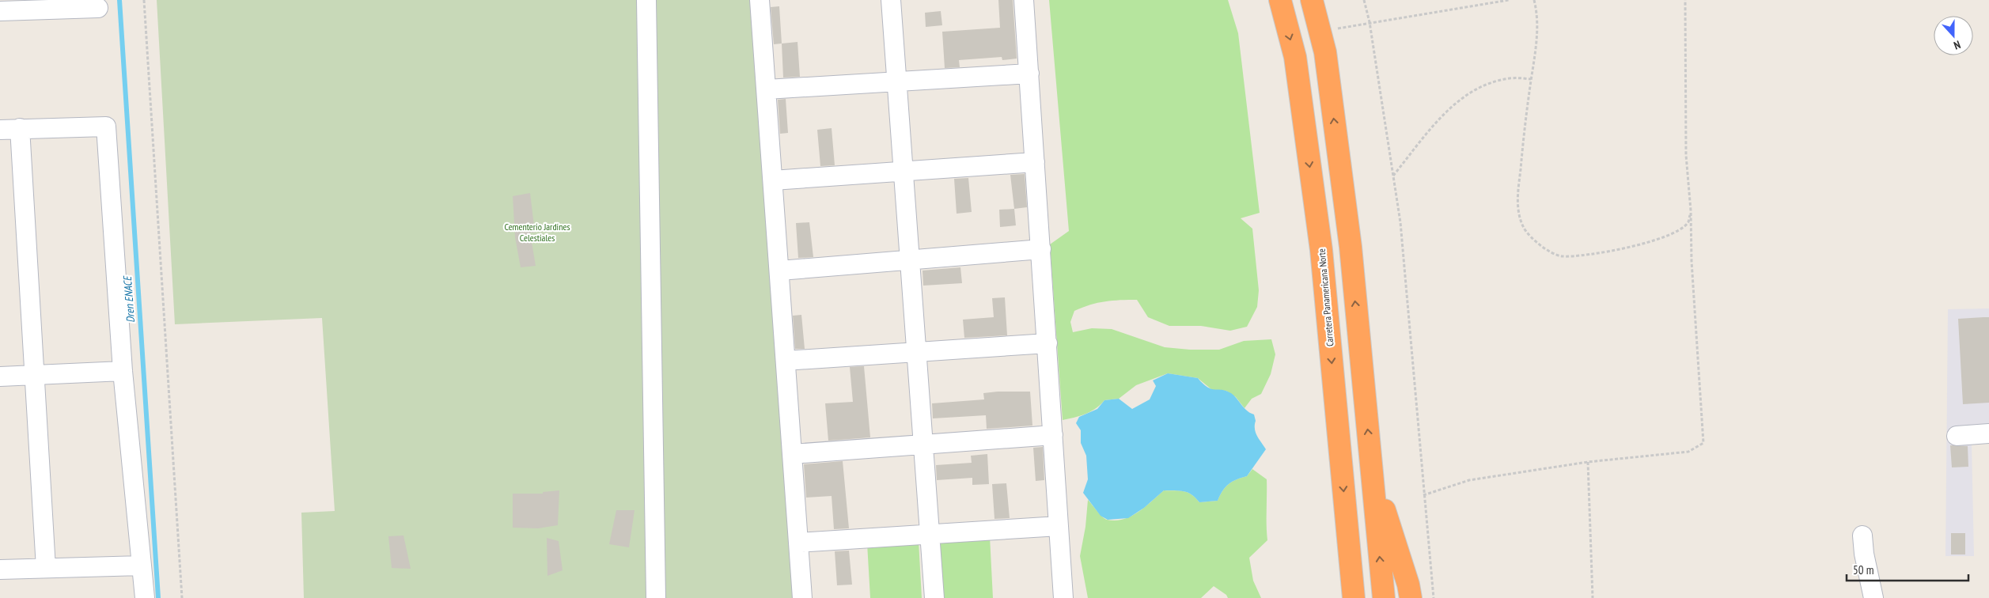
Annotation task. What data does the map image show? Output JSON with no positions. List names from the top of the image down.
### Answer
{
  "streets": {
    "highway": ["Carretera Panamericana Norte"]
  },
  "water": ["Dren ENACE"],
  "parks": ["Cementerio Jardines Celestiales"],
  "scale_bar": "50 m",
  "north": "bottom"
}
